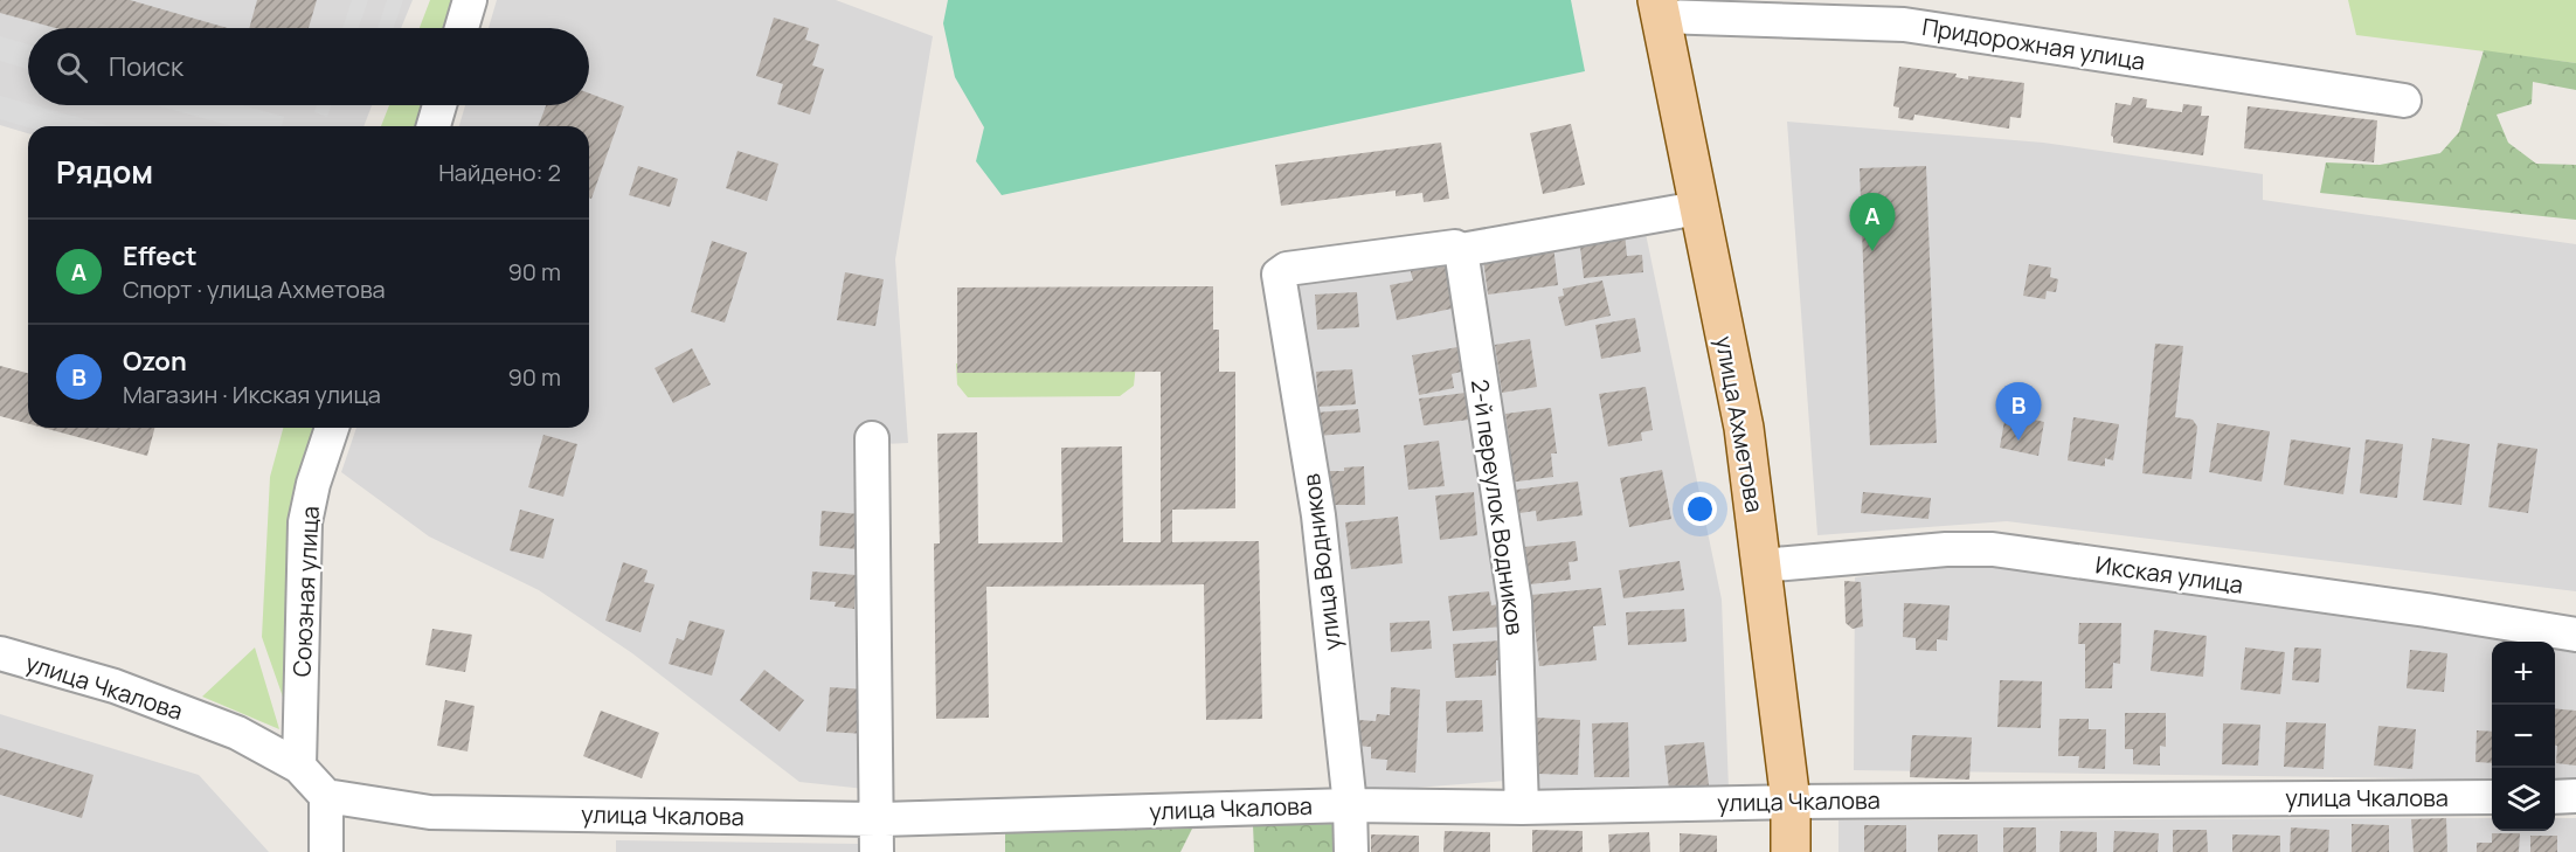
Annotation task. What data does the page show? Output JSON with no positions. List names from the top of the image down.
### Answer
{
  "streets": {
    "main road": ["улица Ахметова"],
    "street": [
      "Придорожная улица",
      "2-й переулок Водников",
      "улица Водников",
      "Икская улица",
      "Союзная улица",
      "улица Чкалова"
    ]
  },
  "crossings": [
    ["Придорожная улица", "улица Ахметова"],
    ["улица Ахметова", "Икская улица"],
    ["улица Ахметова", "улица Чкалова"],
    ["2-й переулок Водников", "улица Водников"],
    ["2-й переулок Водников", "улица Чкалова"],
    ["улица Водников", "улица Чкалова"],
    ["Союзная улица", "улица Чкалова"]
  ],
  "page": {
    "search": "Поиск",
    "heading": ["Рядом", "Найдено: 2"],
    "pins": ["A", "B"],
    "list": [
      {
        "mark": "A",
        "name": "Effect",
        "note": "Спорт · улица Ахметова",
        "value": "90 m"
      },
      {
        "mark": "B",
        "name": "Ozon",
        "note": "Магазин · Икская улица",
        "value": "90 m"
      }
    ],
    "map_buttons": ["+", "−"]
  }
}
